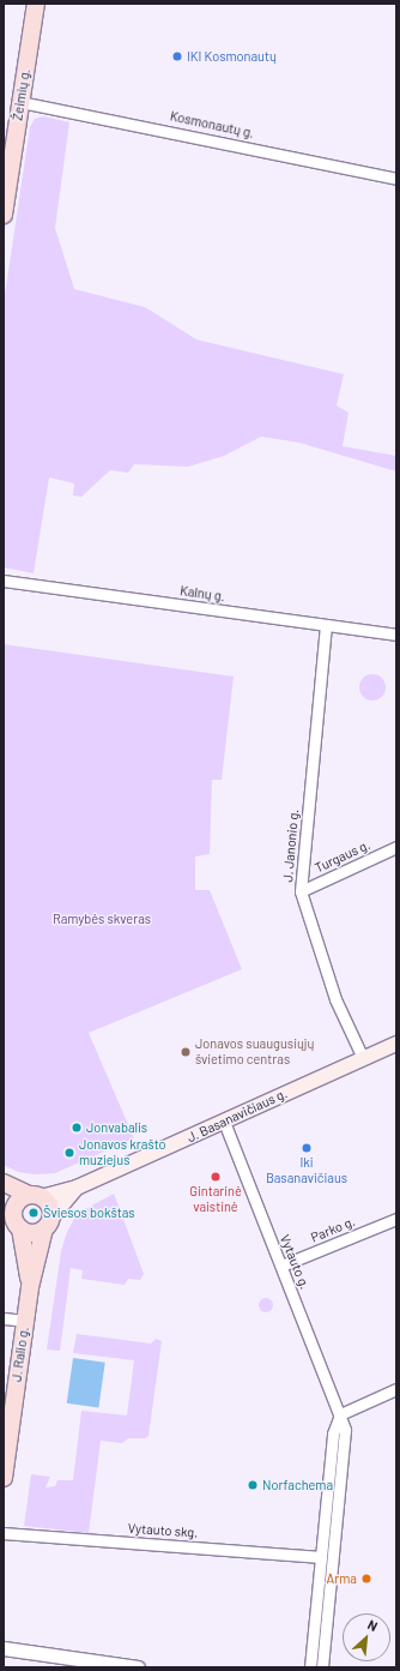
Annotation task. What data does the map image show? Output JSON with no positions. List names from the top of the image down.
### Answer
{
  "streets": {
    "main road": ["Žeimių g.", "J. Basanavičiaus g.", "J. Ralio g."],
    "street": [
      "Kosmonautų g.",
      "Kalnų g.",
      "J. Janonio g.",
      "Turgaus g.",
      "Parko g.",
      "Vytauto g.",
      "Vytauto skg."
    ]
  },
  "crossings": [
    ["Žeimių g.", "Kosmonautų g."],
    ["Kalnų g.", "J. Janonio g."],
    ["J. Janonio g.", "Turgaus g."],
    ["J. Janonio g.", "J. Basanavičiaus g."],
    ["J. Basanavičiaus g.", "Vytauto g."],
    ["J. Basanavičiaus g.", "J. Ralio g."],
    ["Parko g.", "Vytauto g."]
  ],
  "parks": ["Ramybės skveras"],
  "places": [
    "IKI Kosmonautų",
    "Jonavos suaugusiųjų švietimo centras",
    "Jonvabalis",
    "Iki Basanavičiaus",
    "Jonavos krašto muziejus",
    "Gintarinė vaistinė",
    "Šviesos bokštas",
    "Norfachema",
    "Arma"
  ],
  "north": "top right"
}
